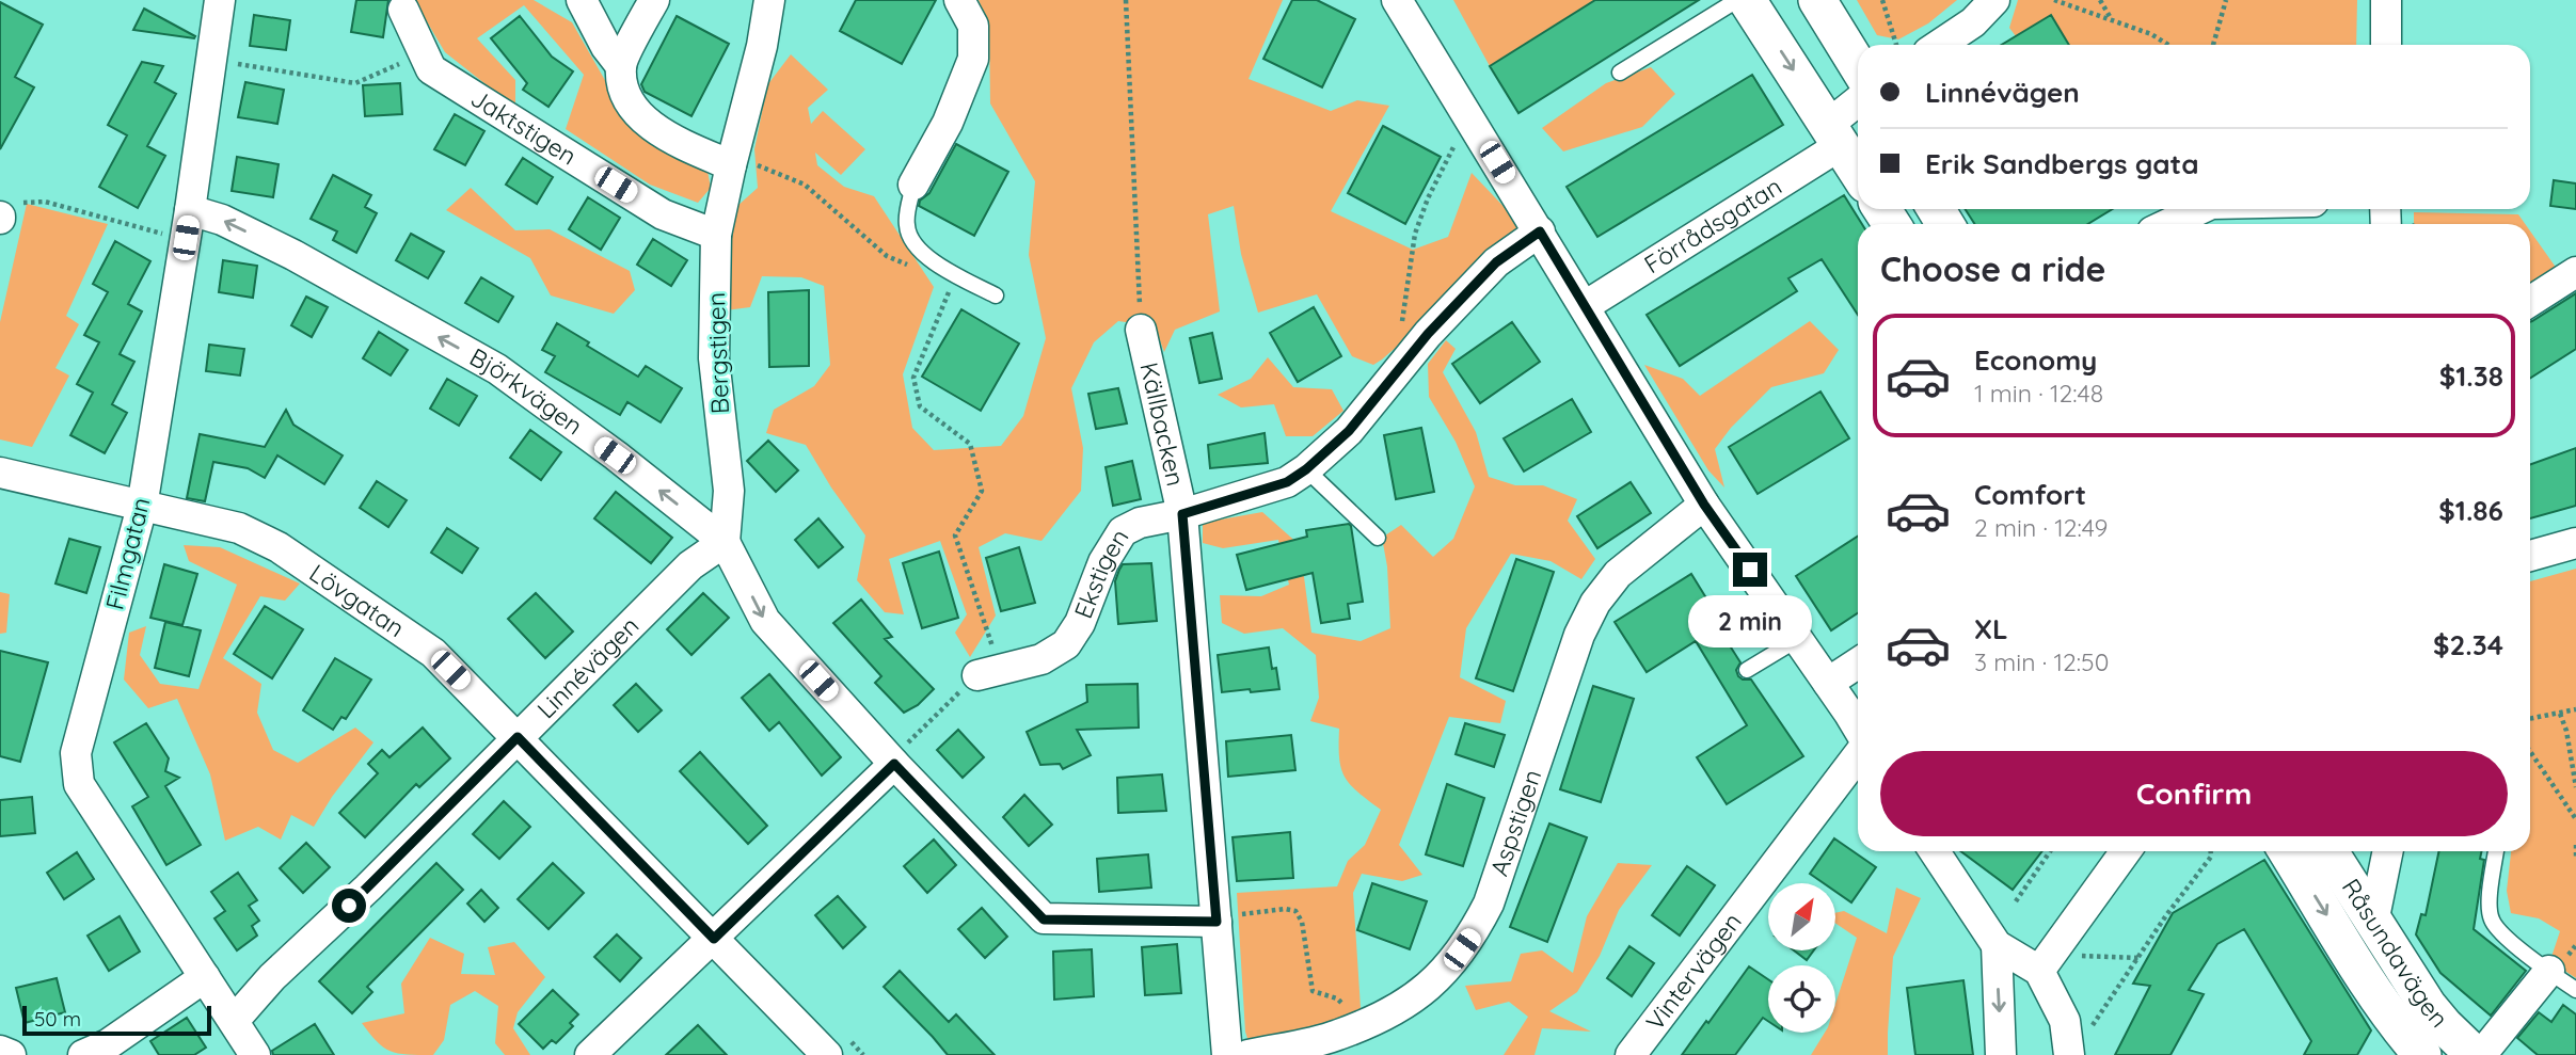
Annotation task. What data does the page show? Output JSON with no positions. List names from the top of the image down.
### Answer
{
  "streets": {
    "street": [
      "Jaktstigen",
      "Förrådsgatan",
      "Bergstigen",
      "Björkvägen",
      "Källbacken",
      "Filmgatan",
      "Ekstigen",
      "Lövgatan",
      "Linnévägen",
      "Aspstigen",
      "Råsundavägen",
      "Vintervägen"
    ]
  },
  "crossings": [
    ["Jaktstigen", "Bergstigen"],
    ["Bergstigen", "Björkvägen"],
    ["Bergstigen", "Linnévägen"],
    ["Björkvägen", "Källbacken"],
    ["Björkvägen", "Filmgatan"],
    ["Björkvägen", "Linnévägen"],
    ["Källbacken", "Ekstigen"],
    ["Filmgatan", "Lövgatan"],
    ["Filmgatan", "Linnévägen"],
    ["Lövgatan", "Linnévägen"]
  ],
  "scale_bar": "50 m",
  "north": "top right",
  "page": {
    "banner": ["Linnévägen", "Erik Sandbergs gata"],
    "heading": "Choose a ride",
    "list": [
      {
        "name": "Economy",
        "note": "1 min · 12:48",
        "value": "$1.38"
      },
      {
        "name": "Comfort",
        "note": "2 min · 12:49",
        "value": "$1.86"
      },
      {
        "name": "XL",
        "note": "3 min · 12:50",
        "value": "$2.34"
      }
    ],
    "bubble": "2 min",
    "buttons": "Confirm",
    "scale": "50 m"
  }
}
